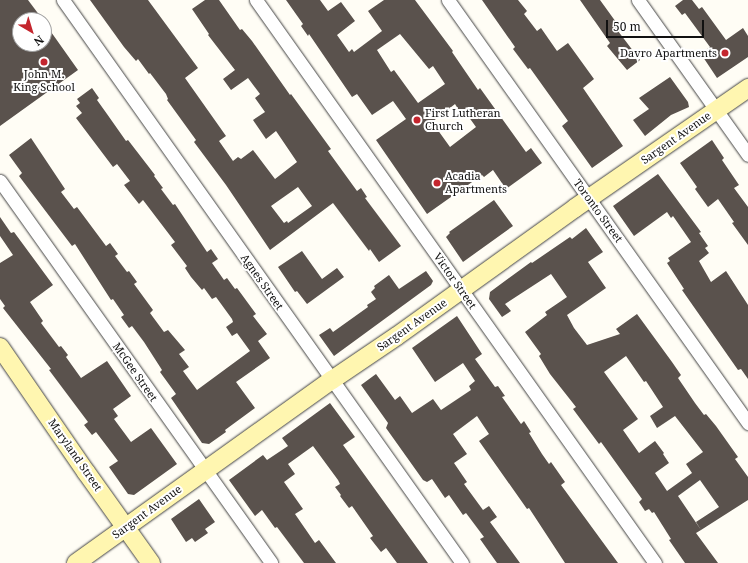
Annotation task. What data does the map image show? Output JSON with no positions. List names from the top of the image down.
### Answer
{
  "streets": {
    "main road": ["Sargent Avenue", "Maryland Street"],
    "street": [
      "Toronto Street",
      "Victor Street",
      "Agnes Street",
      "McGee Street"
    ]
  },
  "crossings": [
    ["Sargent Avenue", "Toronto Street"],
    ["Sargent Avenue", "Victor Street"],
    ["Sargent Avenue", "Agnes Street"],
    ["Sargent Avenue", "McGee Street"],
    ["Sargent Avenue", "Maryland Street"]
  ],
  "places": [
    "Davro Apartments",
    "John M. King School",
    "First Lutheran Church",
    "Acadia Apartments"
  ],
  "scale_bar": "50 m",
  "north": "bottom right"
}
